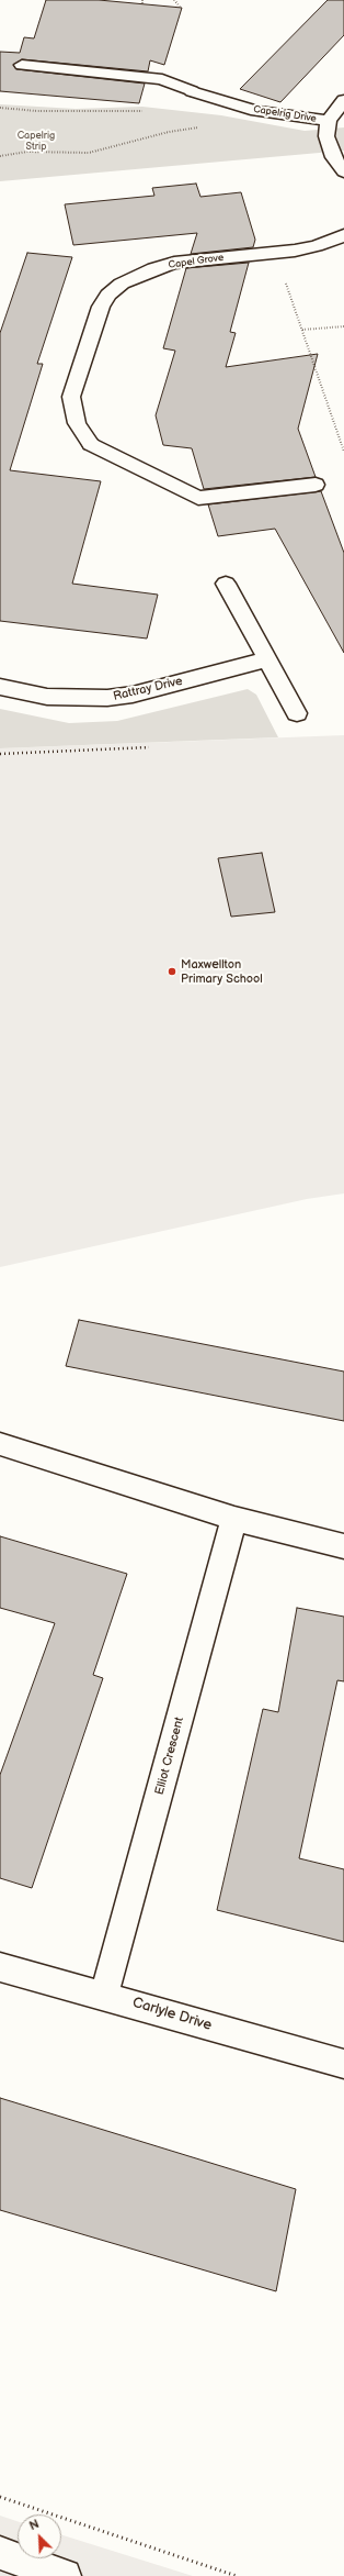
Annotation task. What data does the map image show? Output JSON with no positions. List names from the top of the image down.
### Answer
{
  "streets": {
    "street": [
      "Capelrig Drive",
      "Capel Grove",
      "Rattray Drive",
      "Elliot Crescent",
      "Carlyle Drive"
    ]
  },
  "crossings": [
    ["Elliot Crescent", "Carlyle Drive"]
  ],
  "parks": ["Capelrig Strip"],
  "places": ["Maxwellton Primary School"],
  "north": "top left"
}
